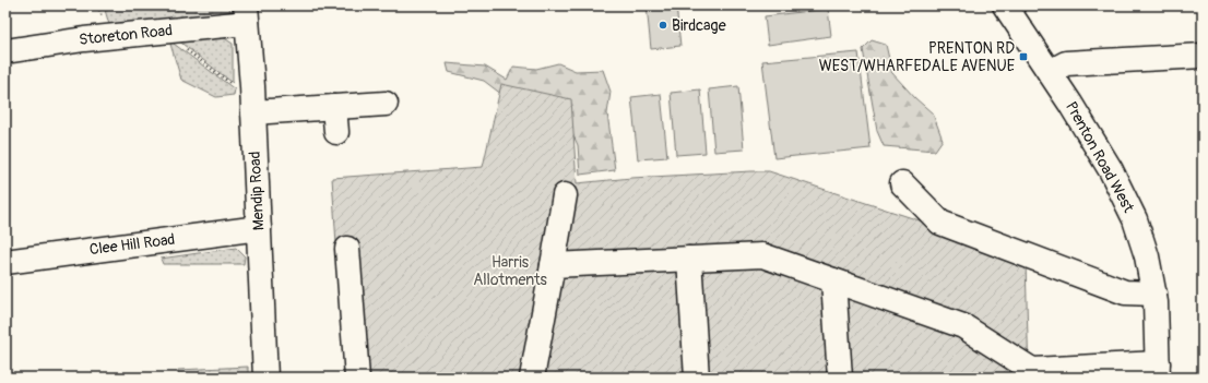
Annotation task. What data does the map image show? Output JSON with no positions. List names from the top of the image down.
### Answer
{
  "streets": {
    "street": [
      "Storeton Road",
      "Prenton Road West",
      "Mendip Road",
      "Clee Hill Road"
    ]
  },
  "crossings": [
    ["Storeton Road", "Mendip Road"],
    ["Mendip Road", "Clee Hill Road"]
  ],
  "parks": ["Harris Allotments"],
  "places": {
    "other": ["Birdcage"],
    "transit": ["PRENTON RD WEST/WHARFEDALE AVENUE"]
  }
}
